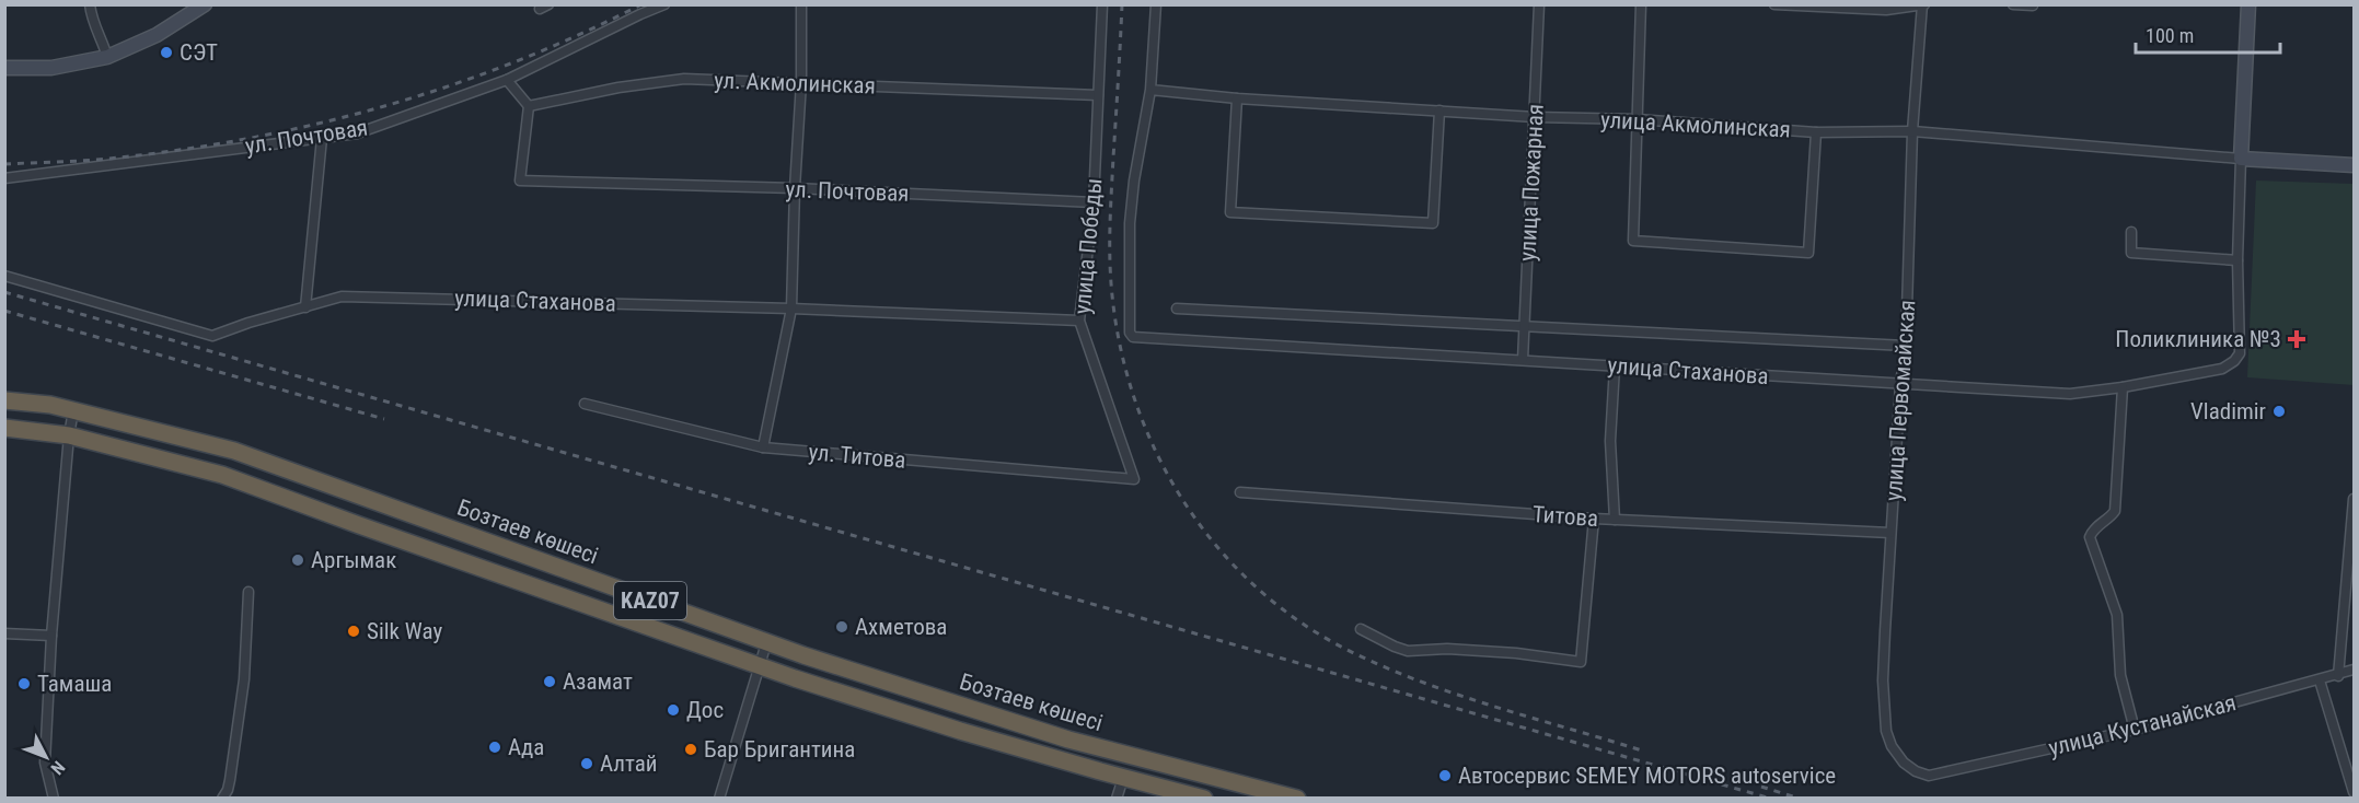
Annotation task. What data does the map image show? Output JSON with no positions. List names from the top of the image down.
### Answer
{
  "streets": {
    "highway": ["Бозтаев көшесі", "KAZ07"],
    "street": [
      "ул. Акмолинская",
      "улица Акмолинская",
      "ул. Почтовая",
      "улица Пожарная",
      "улица Победы",
      "улица Стаханова",
      "улица Первомайская",
      "ул. Титова",
      "Титова",
      "улица Кустанайская"
    ]
  },
  "crossings": [
    ["ул. Акмолинская", "ул. Почтовая"],
    ["ул. Акмолинская", "улица Победы"],
    ["улица Акмолинская", "улица Пожарная"],
    ["улица Акмолинская", "улица Победы"],
    ["улица Акмолинская", "улица Первомайская"],
    ["ул. Почтовая", "улица Победы"],
    ["улица Пожарная", "улица Стаханова"],
    ["улица Победы", "улица Стаханова"],
    ["улица Победы", "ул. Титова"],
    ["улица Стаханова", "улица Первомайская"],
    ["улица Первомайская", "Титова"],
    ["улица Первомайская", "улица Кустанайская"]
  ],
  "places": {
    "other": [
      "СЭТ",
      "Vladimir",
      "Аргымак",
      "Ахметова",
      "Silk Way",
      "Азамат",
      "Тамаша",
      "Дос",
      "Ада",
      "Бар Бригантина",
      "Алтай",
      "Автосервис SEMEY MOTORS autoservice"
    ],
    "health": ["Поликлиника №3"]
  },
  "scale_bar": "100 m",
  "north": "bottom right"
}
